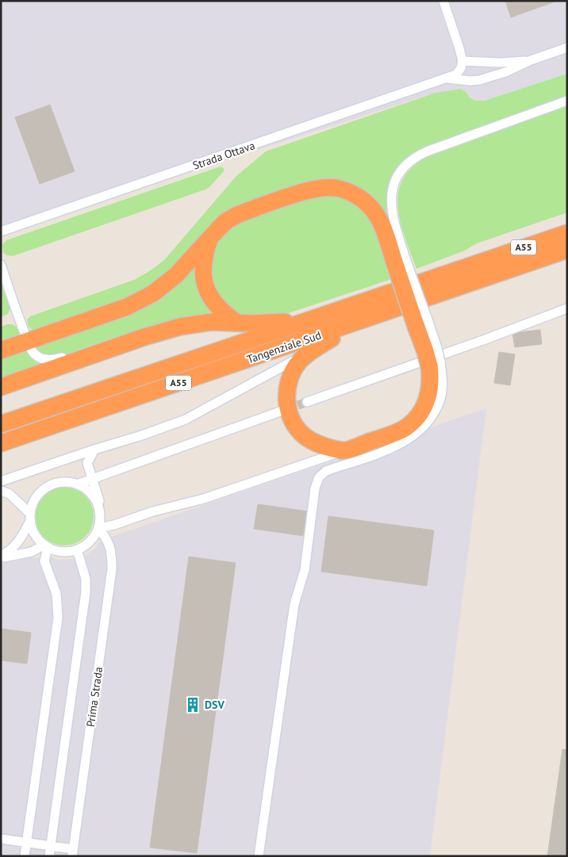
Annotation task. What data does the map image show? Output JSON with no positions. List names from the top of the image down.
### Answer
{
  "streets": {
    "highway": ["A55", "Tangenziale Sud"],
    "street": ["Strada Ottava", "Prima Strada"]
  },
  "places": {
    "building": ["DSV"]
  }
}
